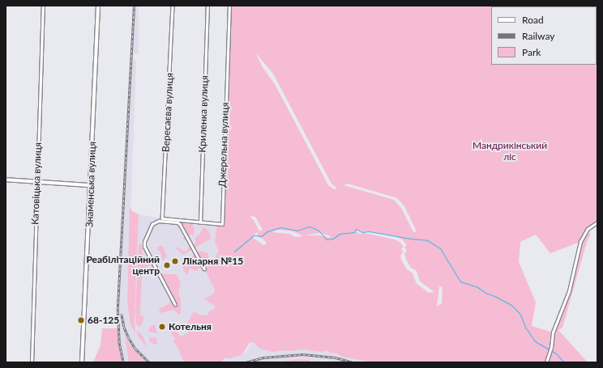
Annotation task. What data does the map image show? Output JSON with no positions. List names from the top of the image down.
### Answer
{
  "streets": {
    "main road": ["Знаменська вулиця"],
    "street": [
      "Вересаєва вулиця",
      "Криленка вулиця",
      "Джерельна вулиця",
      "Катовіцька вулиця"
    ]
  },
  "crossings": [
    ["Вересаєва вулиця", "Джерельна вулиця"],
    ["Криленка вулиця", "Джерельна вулиця"]
  ],
  "parks": ["Мандрикінський ліс"],
  "places": [
    "Лікарня №15",
    "Реабілітаційний центр",
    "68-125",
    "Котельня"
  ],
  "legend": ["Road", "Railway", "Park"]
}
